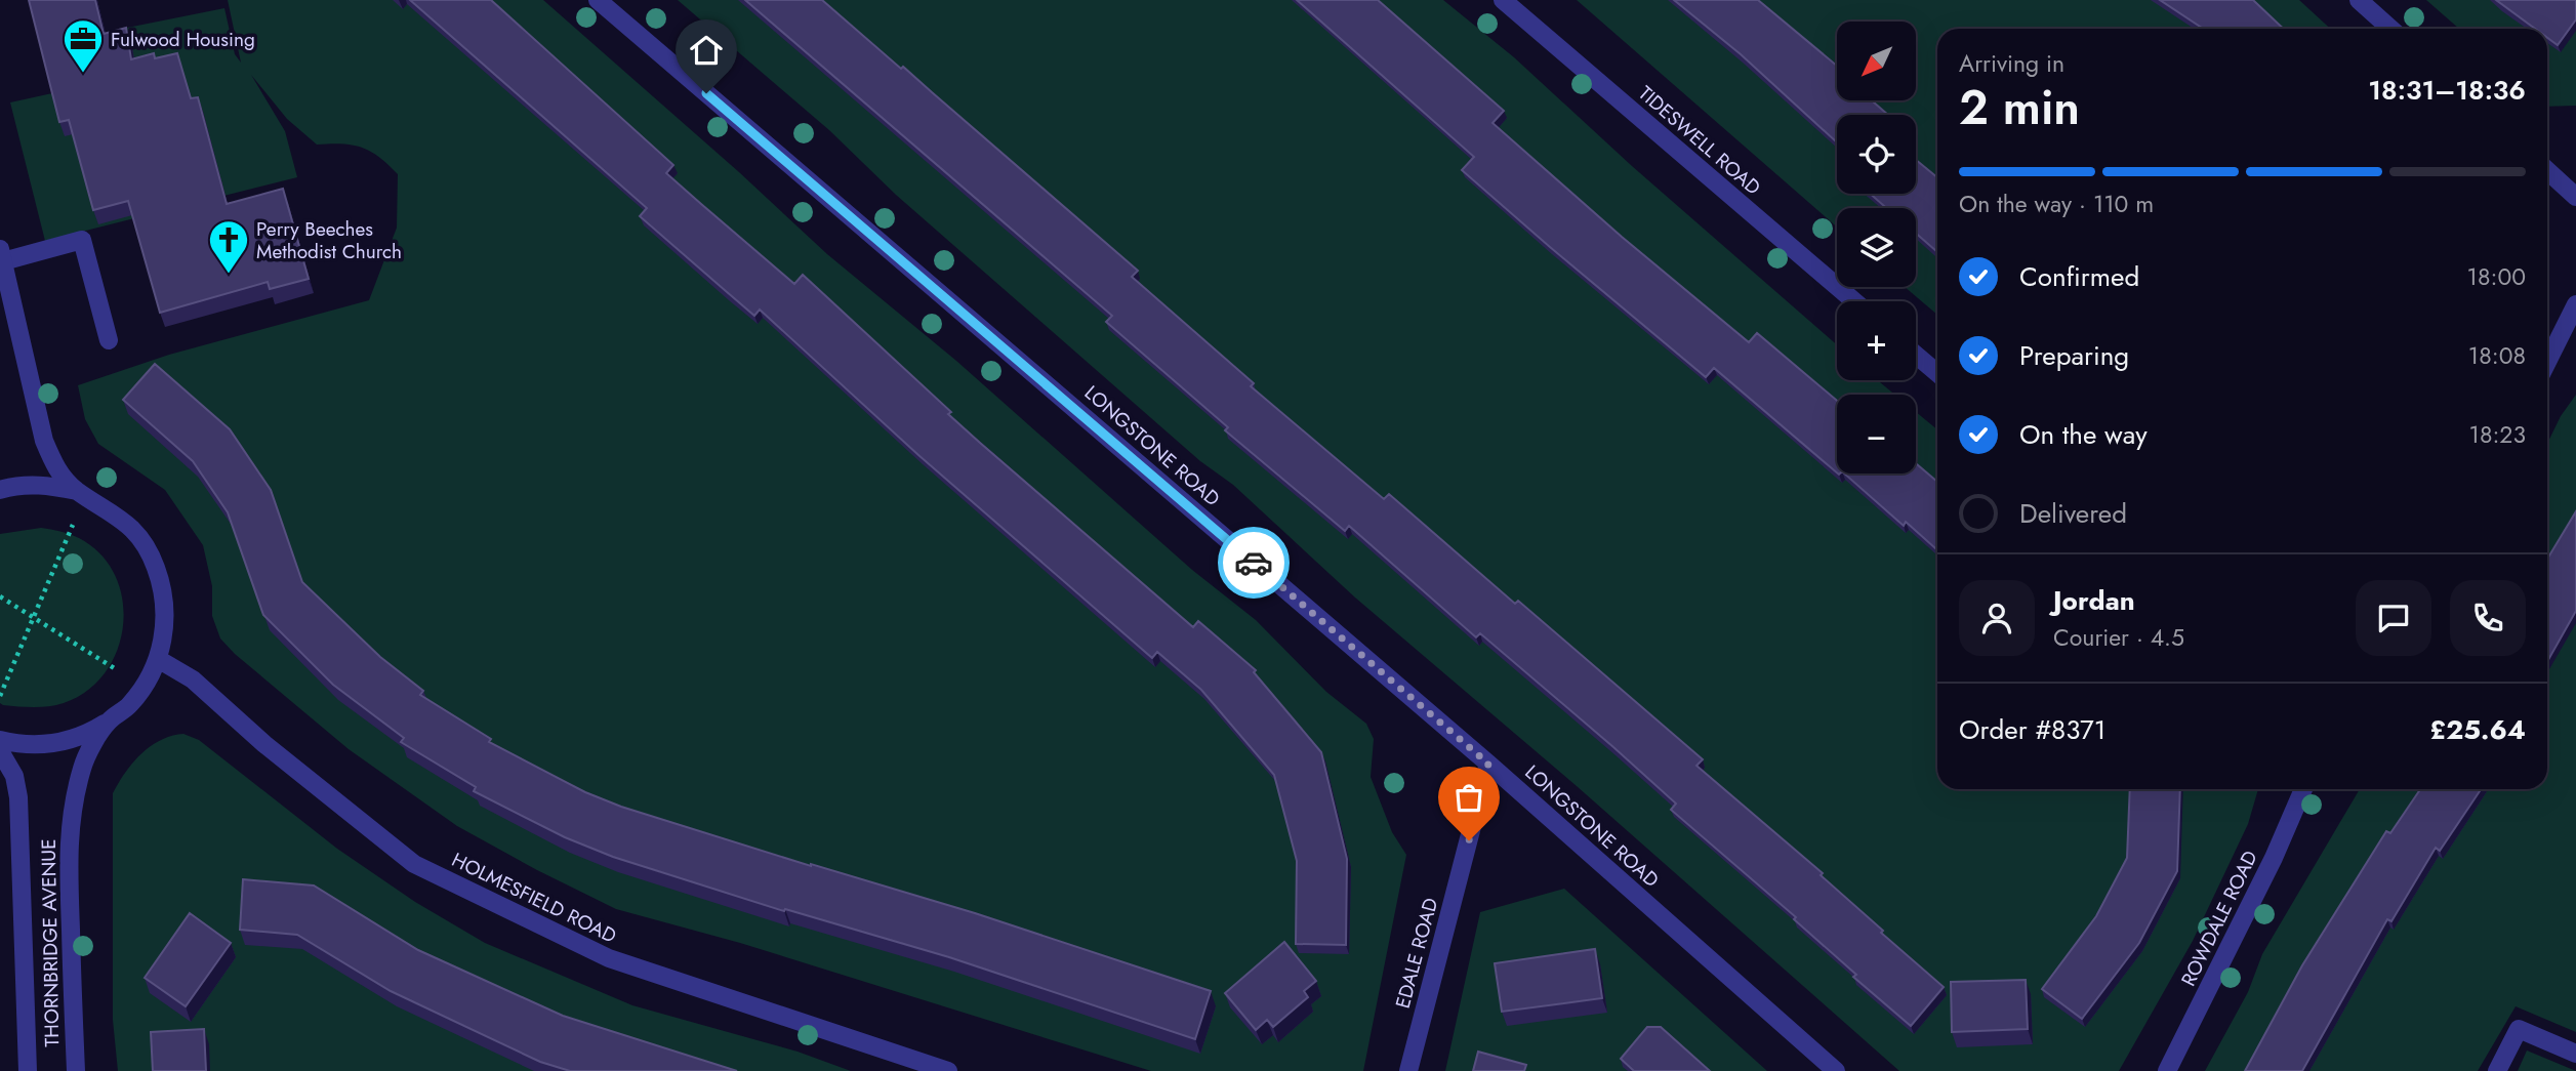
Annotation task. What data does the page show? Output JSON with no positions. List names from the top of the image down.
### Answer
{
  "streets": {
    "street": [
      "TIDESWELL ROAD",
      "LONGSTONE ROAD",
      "HOLMESFIELD ROAD",
      "ROWDALE ROAD",
      "THORNBRIDGE AVENUE",
      "EDALE ROAD"
    ]
  },
  "crossings": [
    ["LONGSTONE ROAD", "EDALE ROAD"],
    ["HOLMESFIELD ROAD", "THORNBRIDGE AVENUE"]
  ],
  "places": {
    "office": ["Fulwood Housing"],
    "church": ["Perry Beeches Methodist Church"]
  },
  "north": "bottom left",
  "page": {
    "map_buttons": ["+", "−"],
    "heading": ["2 min", "Arriving in", "18:31–18:36"],
    "panel": [
      "Jordan",
      "Courier · 4.5",
      "Order #8371",
      "£25.64"
    ],
    "bar": "On the way · 110 m",
    "list": [
      ["Confirmed", "18:00"],
      ["Preparing", "18:08"],
      ["On the way", "18:23"],
      "Delivered"
    ]
  }
}
